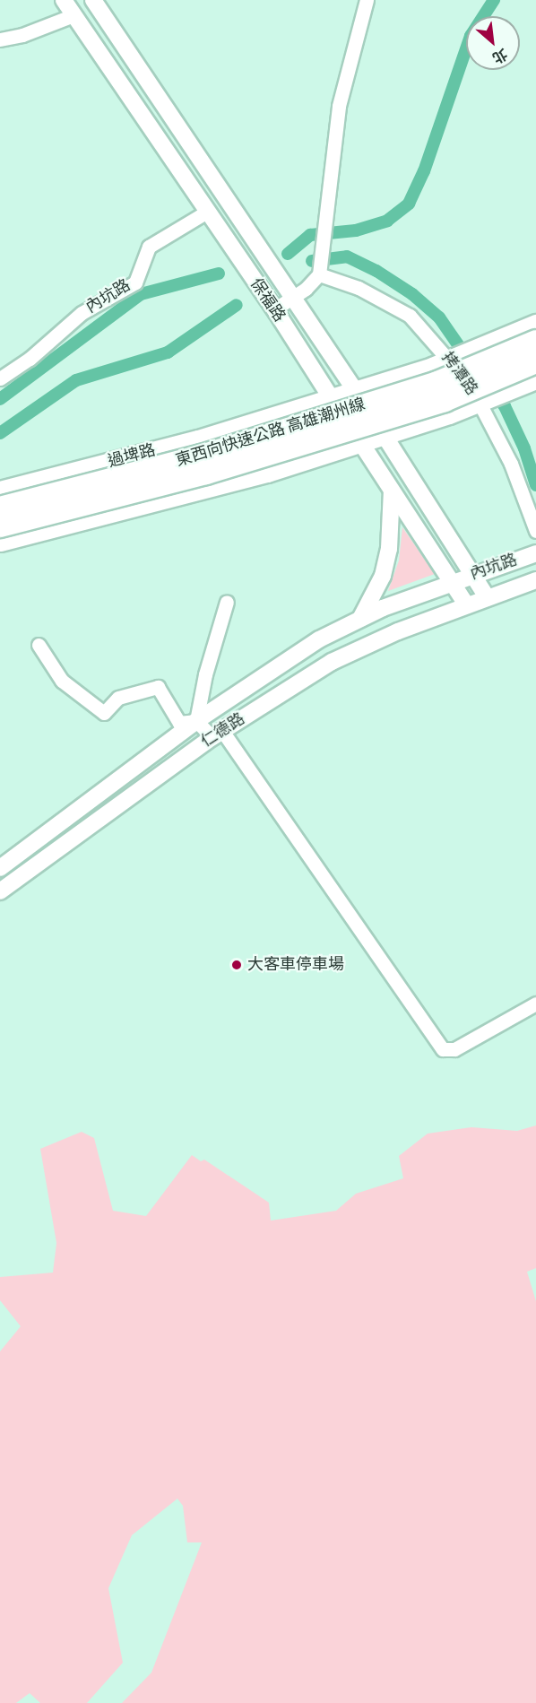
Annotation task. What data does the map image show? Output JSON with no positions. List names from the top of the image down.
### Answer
{
  "streets": {
    "highway": ["東西向快速公路 高雄潮州線"],
    "main road": ["過埤路"],
    "street": [
      "內坑路",
      "保福路",
      "拷潭路",
      "仁德路"
    ]
  },
  "crossings": [
    ["內坑路", "保福路"],
    ["內坑路", "仁德路"],
    ["保福路", "過埤路"],
    ["保福路", "仁德路"],
    ["拷潭路", "過埤路"]
  ],
  "places": ["大客車停車場"],
  "north": "bottom right"
}
